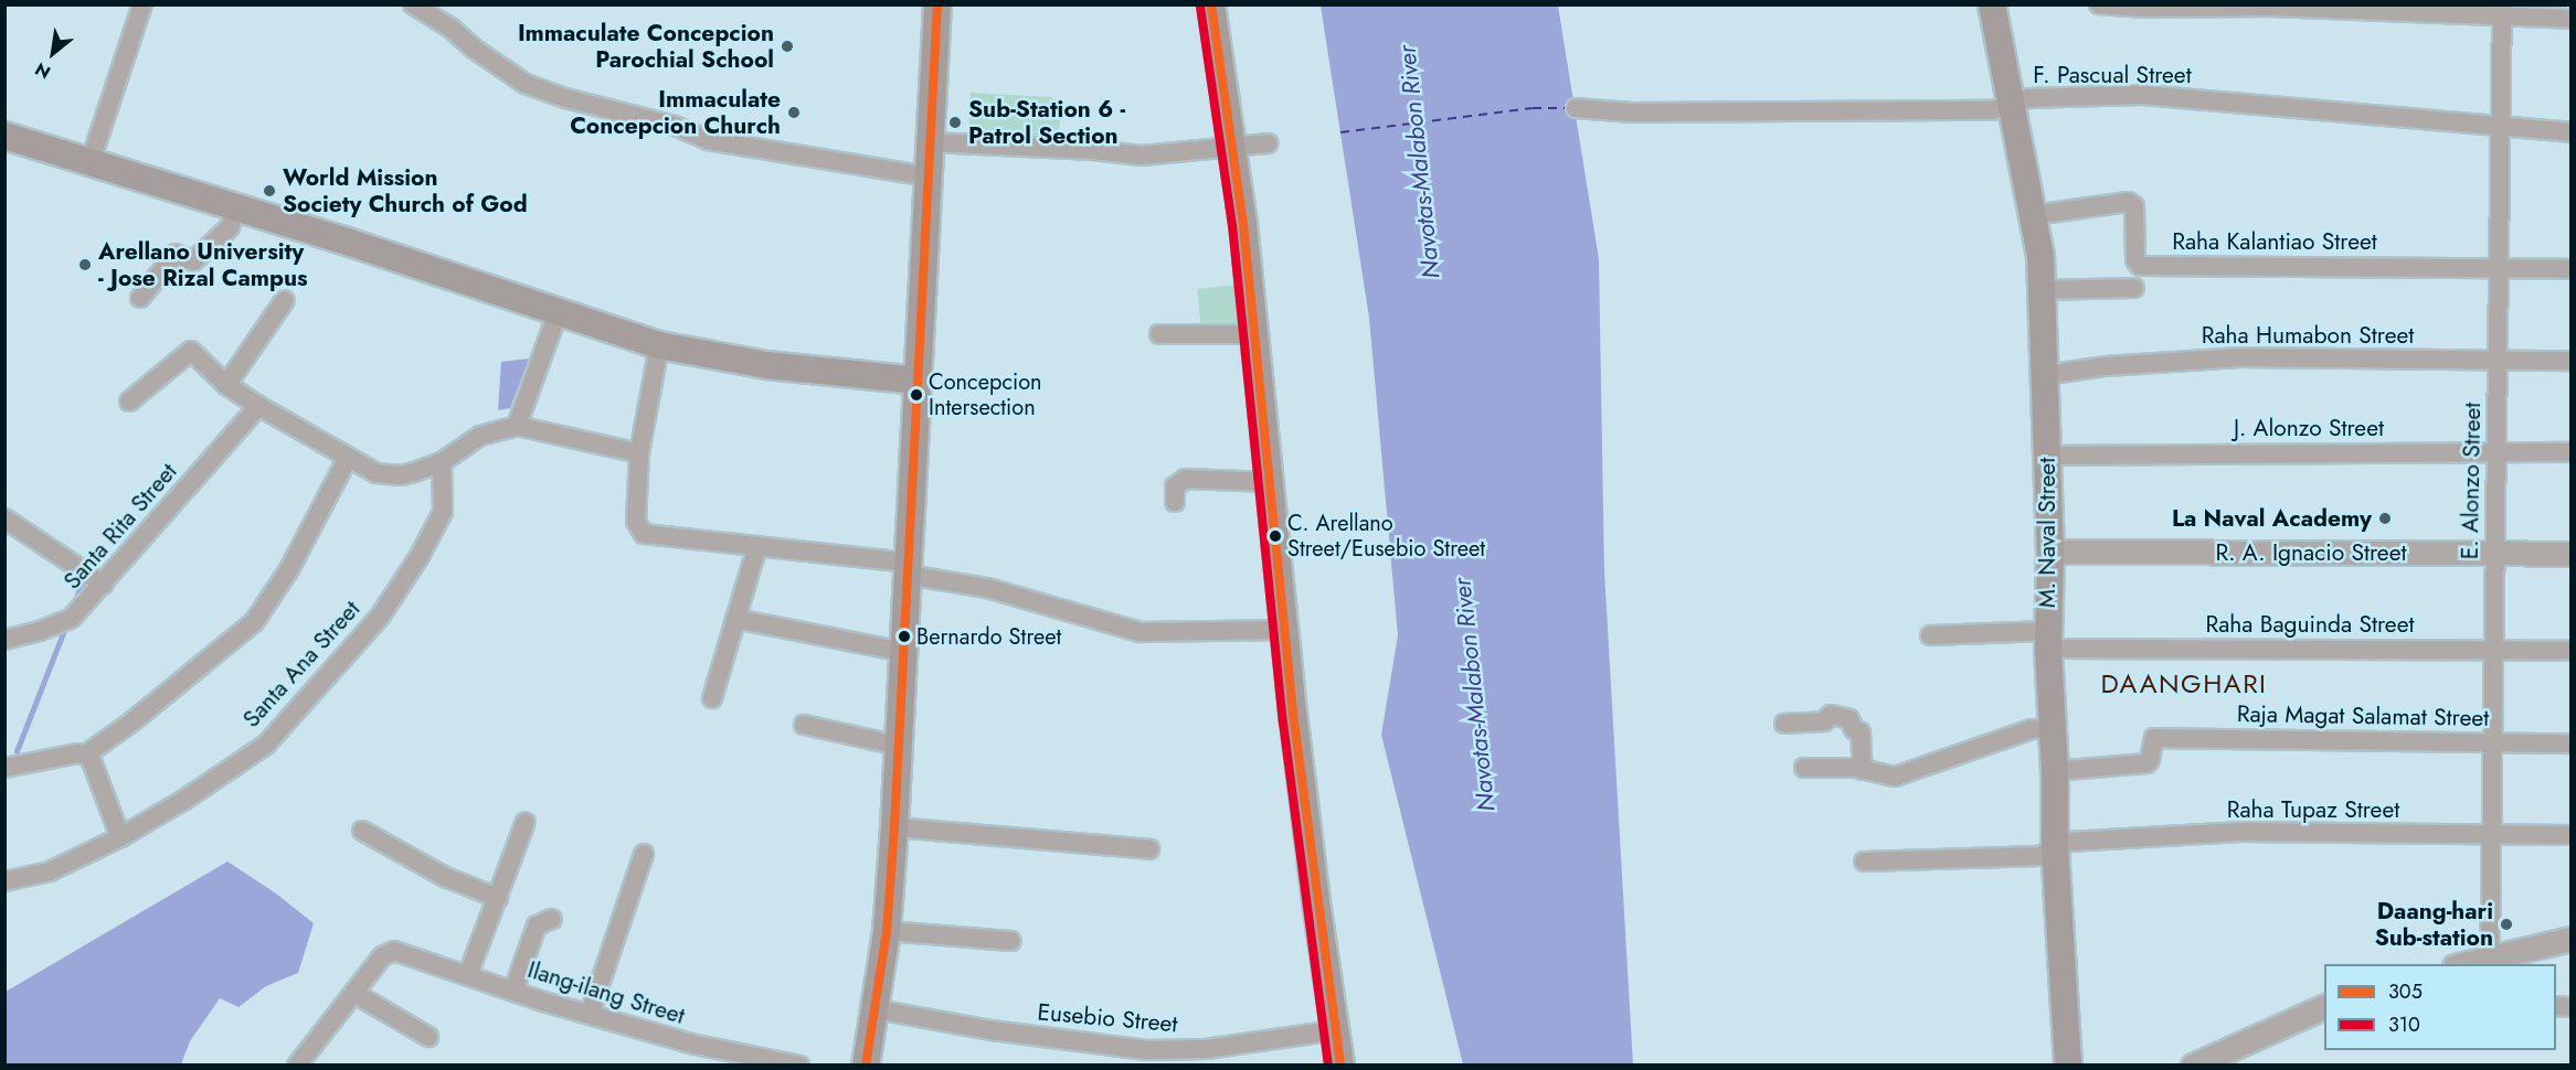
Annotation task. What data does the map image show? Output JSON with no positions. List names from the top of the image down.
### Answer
{
  "streets": {
    "main road": ["M. Naval Street"],
    "street": [
      "F. Pascual Street",
      "Raha Kalantiao Street",
      "Raha Humabon Street",
      "J. Alonzo Street",
      "E. Alonzo Street",
      "Santa Rita Street",
      "R. A. Ignacio Street",
      "Raha Baguinda Street",
      "Santa Ana Street",
      "Raja Magat Salamat Street",
      "Raha Tupaz Street",
      "Ilang-ilang Street",
      "Eusebio Street"
    ]
  },
  "crossings": [
    ["F. Pascual Street", "E. Alonzo Street"],
    ["F. Pascual Street", "M. Naval Street"],
    ["Raha Kalantiao Street", "E. Alonzo Street"],
    ["Raha Kalantiao Street", "M. Naval Street"],
    ["Raha Humabon Street", "E. Alonzo Street"],
    ["Raha Humabon Street", "M. Naval Street"],
    ["J. Alonzo Street", "E. Alonzo Street"],
    ["J. Alonzo Street", "M. Naval Street"],
    ["E. Alonzo Street", "R. A. Ignacio Street"],
    ["E. Alonzo Street", "Raha Baguinda Street"],
    ["E. Alonzo Street", "Raja Magat Salamat Street"],
    ["E. Alonzo Street", "Raha Tupaz Street"],
    ["M. Naval Street", "R. A. Ignacio Street"],
    ["M. Naval Street", "Raha Baguinda Street"],
    ["M. Naval Street", "Raja Magat Salamat Street"],
    ["M. Naval Street", "Raha Tupaz Street"]
  ],
  "districts": ["DAANGHARI"],
  "water": ["Navotas-Malabon River"],
  "places": [
    "Immaculate Concepcion Parochial School",
    "Immaculate Concepcion Church",
    "Sub-Station 6 - Patrol Section",
    "World Mission Society Church of God",
    "Arellano University - Jose Rizal Campus",
    "Concepcion Intersection",
    "La Naval Academy",
    "C. Arellano Street/Eusebio Street",
    "Bernardo Street",
    "Daang-hari Sub-station"
  ],
  "lines": ["transit line 305", "transit line 310"],
  "legend": ["305", "310"],
  "north": "bottom left"
}
